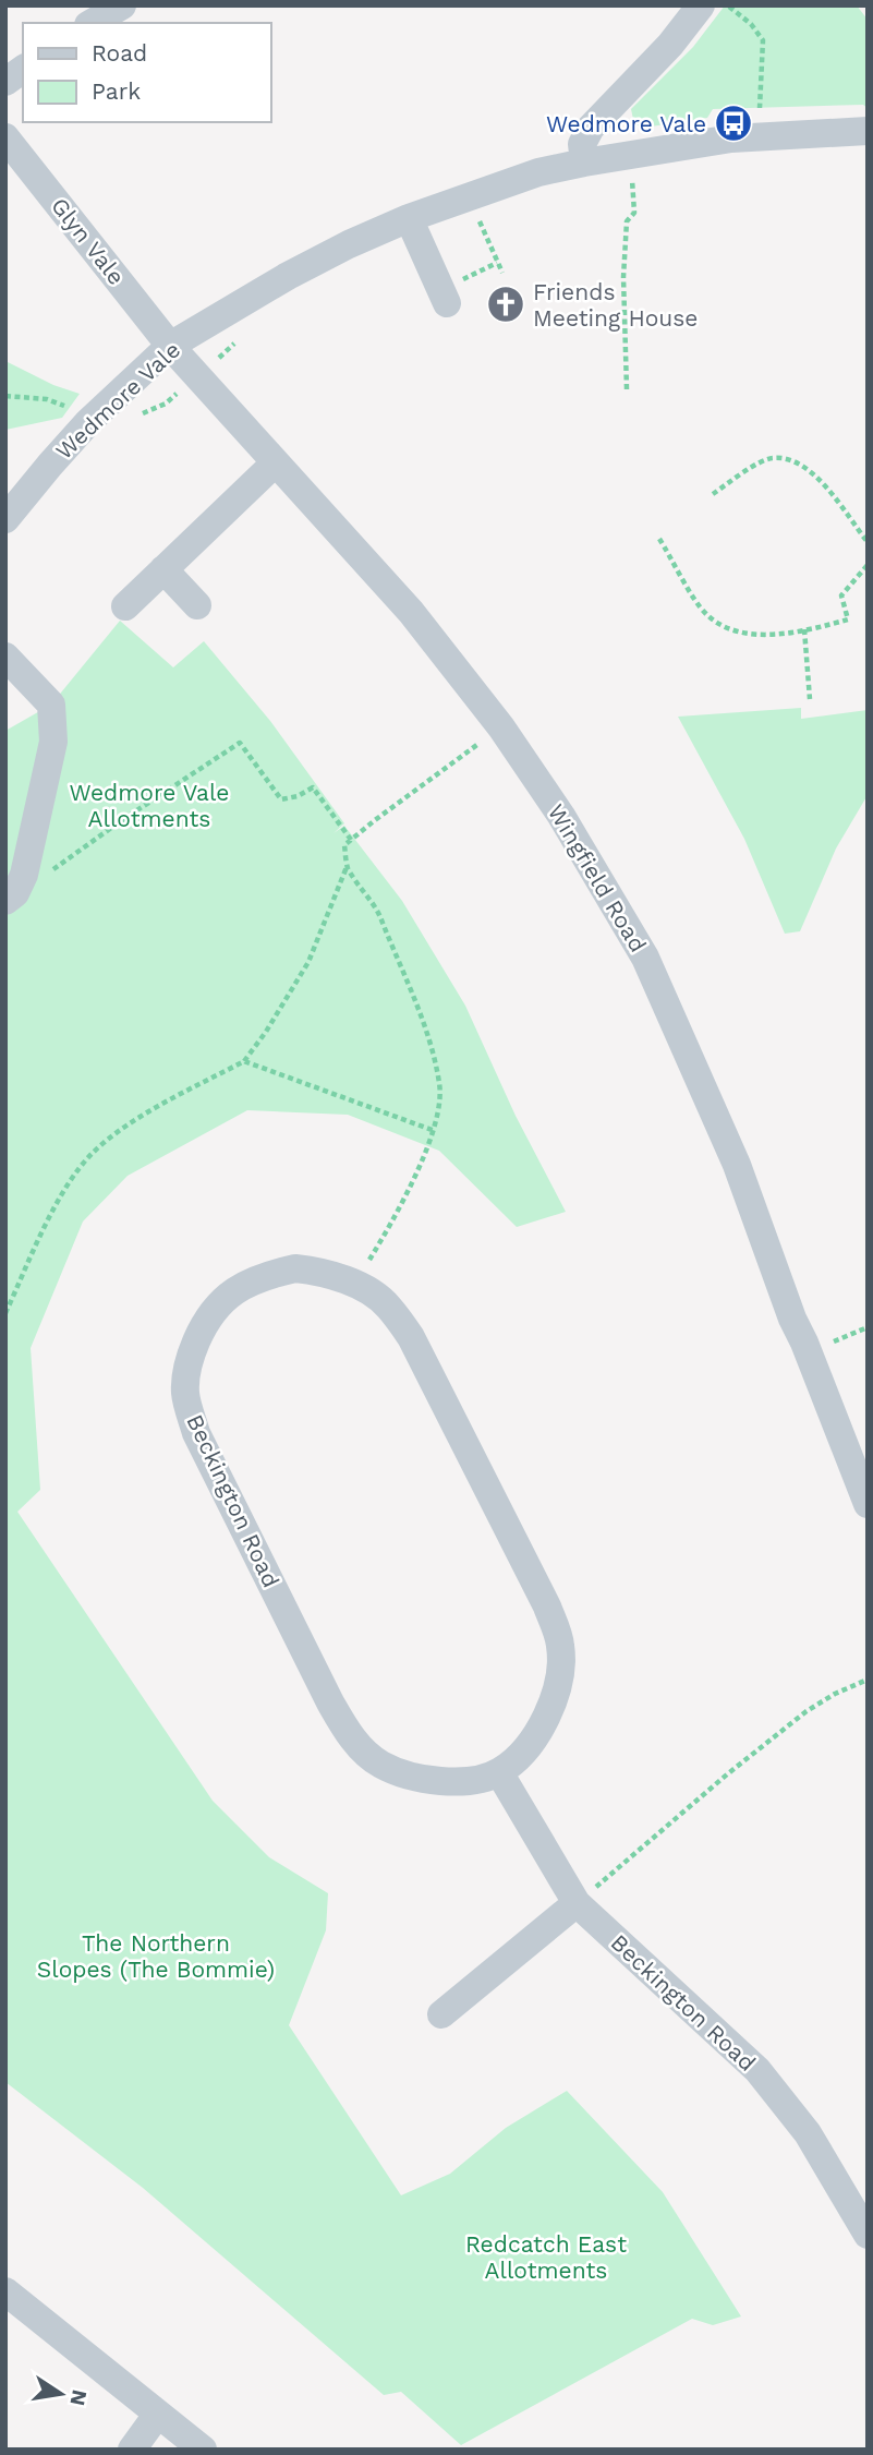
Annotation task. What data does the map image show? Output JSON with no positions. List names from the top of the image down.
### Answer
{
  "streets": {
    "street": [
      "Glyn Vale",
      "Wedmore Vale",
      "Wingfield Road",
      "Beckington Road"
    ]
  },
  "crossings": [
    ["Glyn Vale", "Wedmore Vale"],
    ["Glyn Vale", "Wingfield Road"],
    ["Wedmore Vale", "Wingfield Road"]
  ],
  "parks": ["Wedmore Vale Allotments", "The Northern Slopes (The Bommie)", "Redcatch East Allotments"],
  "places": {
    "bus stop": ["Wedmore Vale"],
    "church": ["Friends Meeting House"]
  },
  "legend": ["Road", "Park"],
  "north": "right"
}
